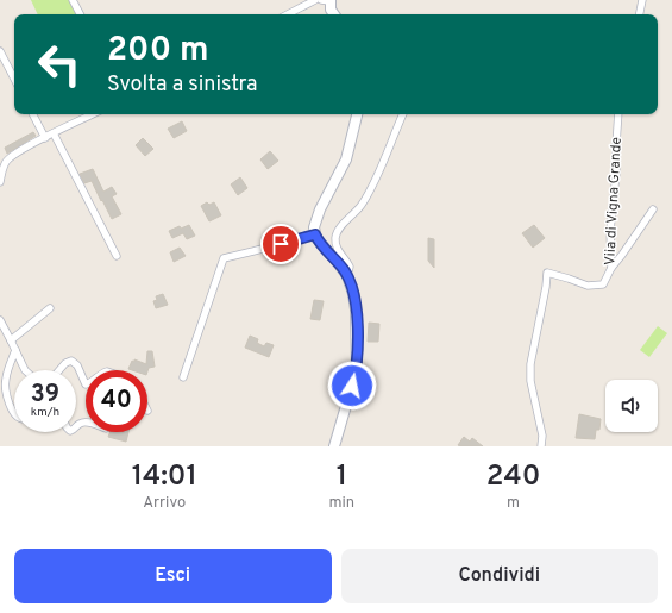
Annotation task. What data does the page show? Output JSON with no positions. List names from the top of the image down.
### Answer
{
  "streets": {
    "street": ["Viia di Vigna Grande"]
  },
  "page": {
    "turn": ["200 m", "Svolta a sinistra"],
    "speed": "39 km/h",
    "limit": "40",
    "eta": [
      "14:01",
      "Arrivo",
      "1",
      "min",
      "240",
      "m"
    ],
    "buttons": ["Esci", "Condividi"]
  }
}
